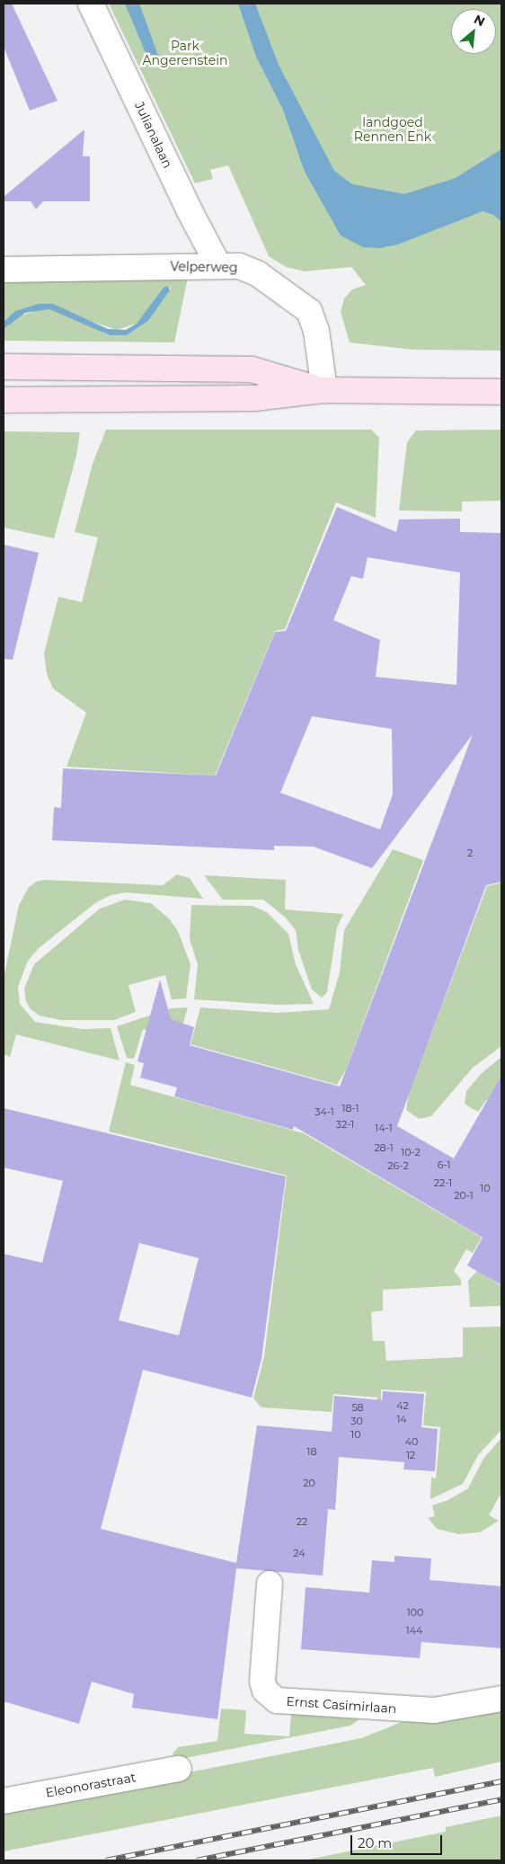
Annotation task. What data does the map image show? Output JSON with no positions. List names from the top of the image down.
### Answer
{
  "streets": {
    "street": [
      "Julianalaan",
      "Velperweg",
      "Ernst Casimirlaan",
      "Eleonorastraat"
    ]
  },
  "crossings": [
    ["Julianalaan", "Velperweg"]
  ],
  "parks": ["Park Angerenstein", "landgoed Rennen Enk"],
  "house_numbers": [
    "2",
    "18-1",
    "34-1",
    "32-1",
    "14-1",
    "28-1",
    "10-2",
    "6-1",
    "26-2",
    "22-1",
    "10",
    "20-1",
    "42",
    "58",
    "14",
    "30",
    "10",
    "40",
    "18",
    "12",
    "20",
    "22",
    "24",
    "100",
    "144"
  ],
  "scale_bar": "20 m",
  "north": "top right"
}
